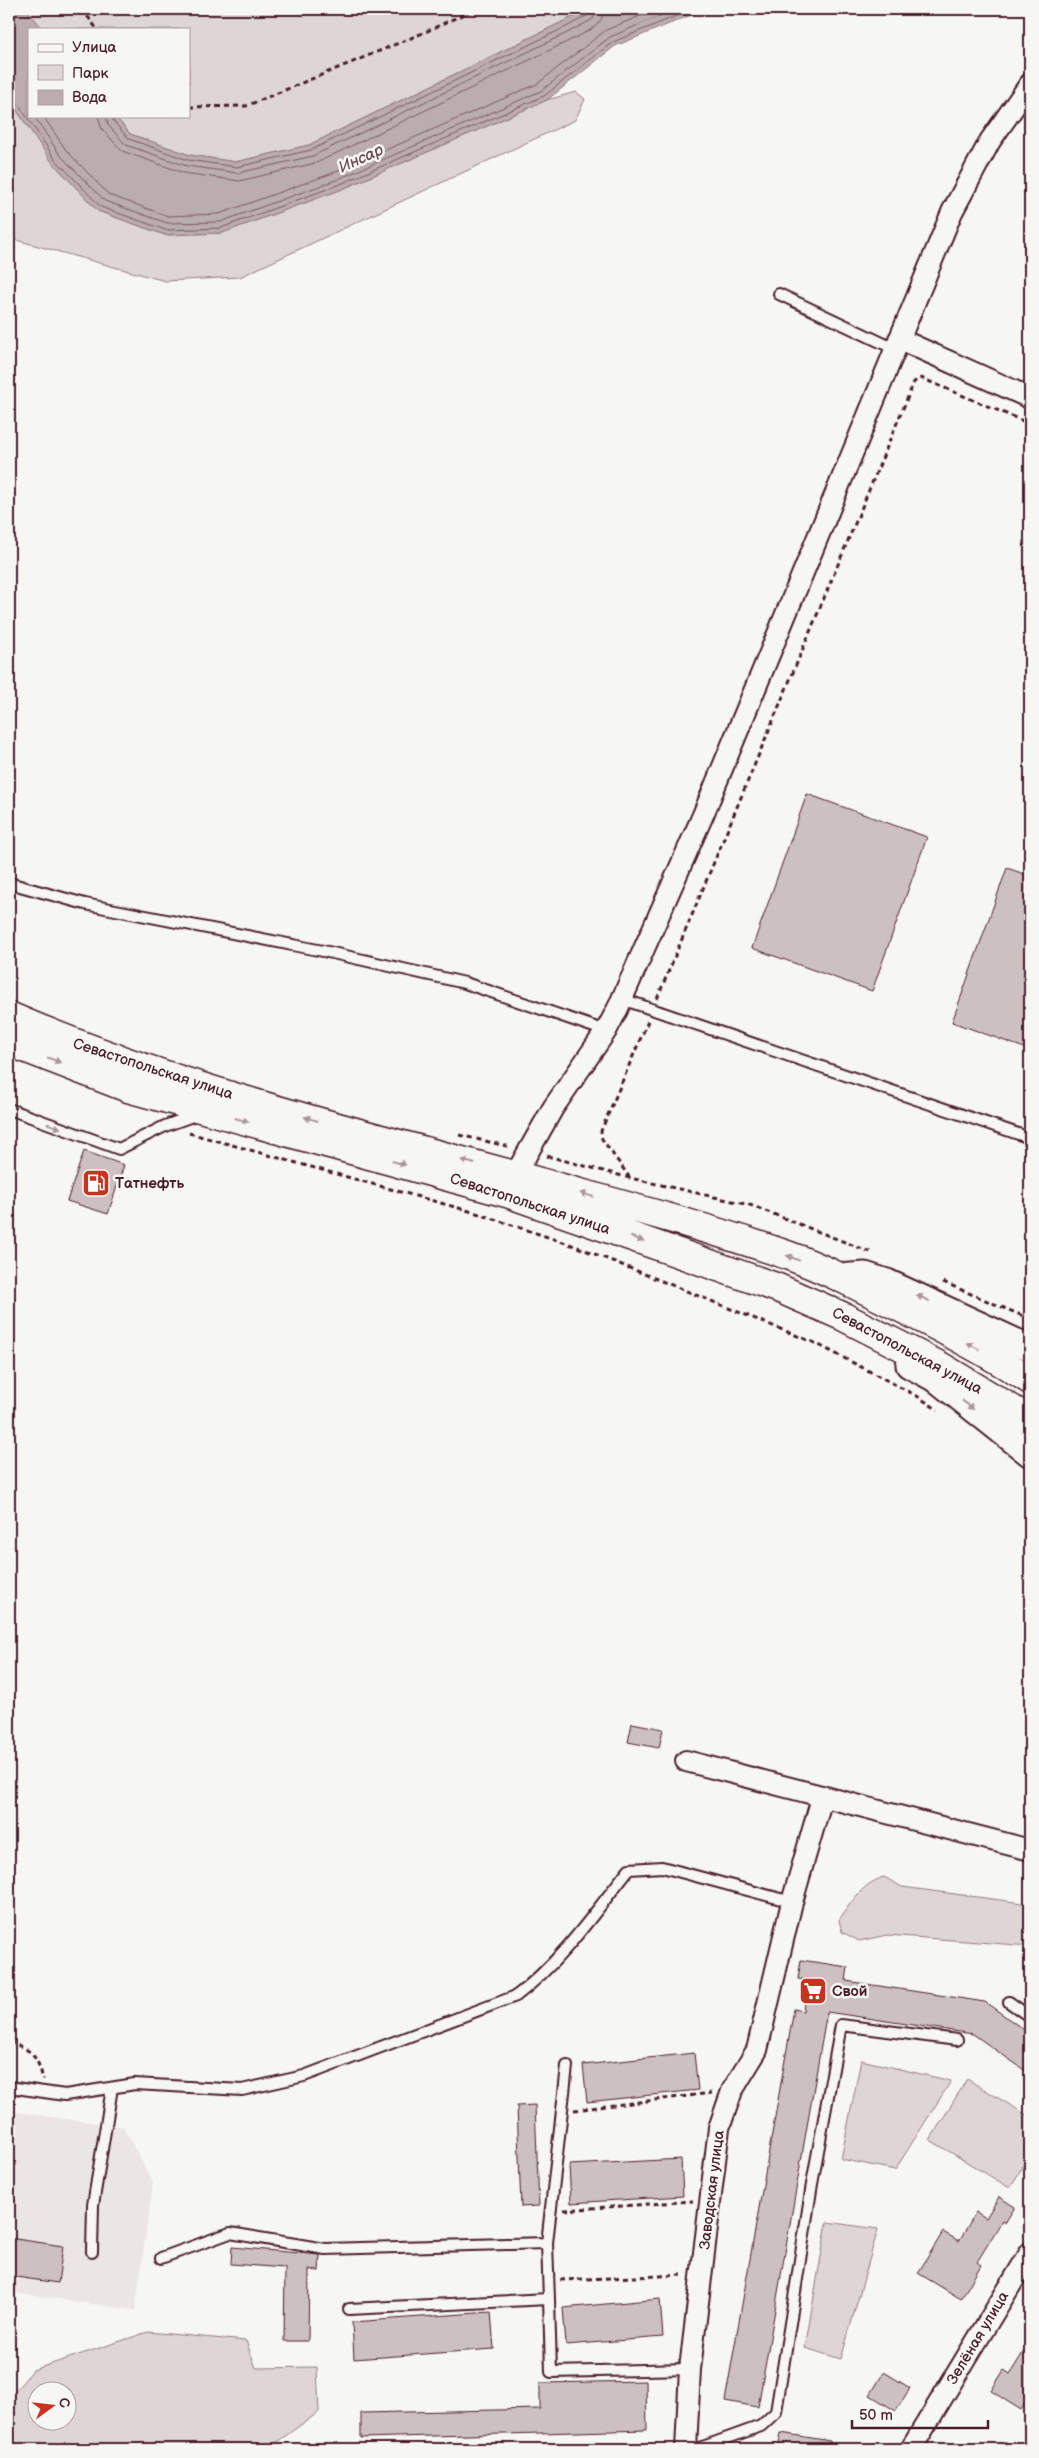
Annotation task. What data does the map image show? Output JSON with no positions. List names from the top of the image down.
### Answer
{
  "streets": {
    "main road": ["Севастопольская улица"],
    "street": ["Заводская улица", "Зелёная улица"]
  },
  "water": ["Инсар"],
  "places": {
    "fuel station": ["Татнефть"],
    "supermarket": ["Свой"]
  },
  "legend": ["Улица", "Парк", "Вода"],
  "scale_bar": "50 m",
  "north": "right"
}
